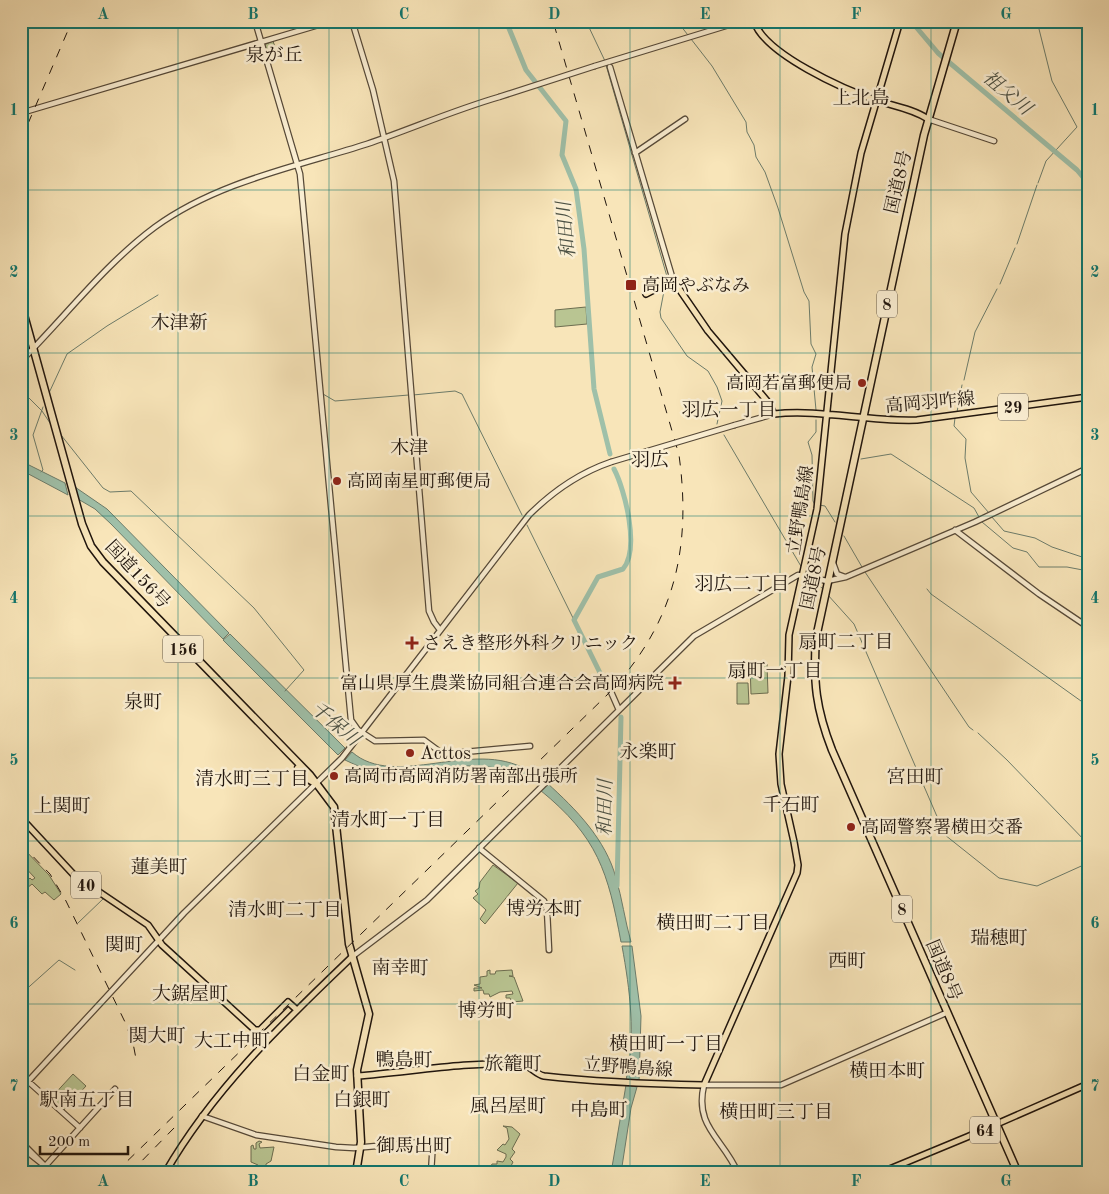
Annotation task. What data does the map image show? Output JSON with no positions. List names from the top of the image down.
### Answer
{
  "streets": {
    "highway": [
      "国道8号",
      "8",
      "国道156号",
      "156"
    ],
    "main road": [
      "高岡羽咋線",
      "29",
      "立野鴨島線",
      "40",
      "64"
    ]
  },
  "crossings": [
    ["国道8号", "高岡羽咋線"],
    ["国道8号", "64"],
    ["高岡羽咋線", "立野鴨島線"],
    ["立野鴨島線", "国道156号"]
  ],
  "districts": [
    "泉が丘",
    "上北島",
    "木津新",
    "羽広一丁目",
    "木津",
    "羽広",
    "羽広二丁目",
    "扇町二丁目",
    "扇町一丁目",
    "泉町",
    "永楽町",
    "宮田町",
    "清水町三丁目",
    "千石町",
    "上関町",
    "清水町一丁目",
    "蓮美町",
    "博労本町",
    "清水町二丁目",
    "横田町二丁目",
    "瑞穂町",
    "関町",
    "西町",
    "南幸町",
    "大鋸屋町",
    "博労町",
    "関大町",
    "大工中町",
    "横田町一丁目",
    "鴨島町",
    "旅籠町",
    "横田本町",
    "白金町",
    "駅南五丁目",
    "白銀町",
    "風呂屋町",
    "中島町",
    "横田町三丁目",
    "御馬出町"
  ],
  "water": ["祖父川", "和田川", "千保川"],
  "places": {
    "transit": ["高岡やぶなみ"],
    "other": [
      "高岡若富郵便局",
      "高岡南星町郵便局",
      "Acttos",
      "高岡市高岡消防署南部出張所",
      "高岡警察署横田交番"
    ],
    "health": ["さえき整形外科クリニック", "富山県厚生農業協同組合連合会高岡病院"]
  },
  "scale_bar": "200 m",
  "grid": {
    "columns": [
      "A",
      "B",
      "C",
      "D",
      "E",
      "F",
      "G"
    ],
    "rows": [
      "1",
      "2",
      "3",
      "4",
      "5",
      "6",
      "7"
    ]
  }
}
